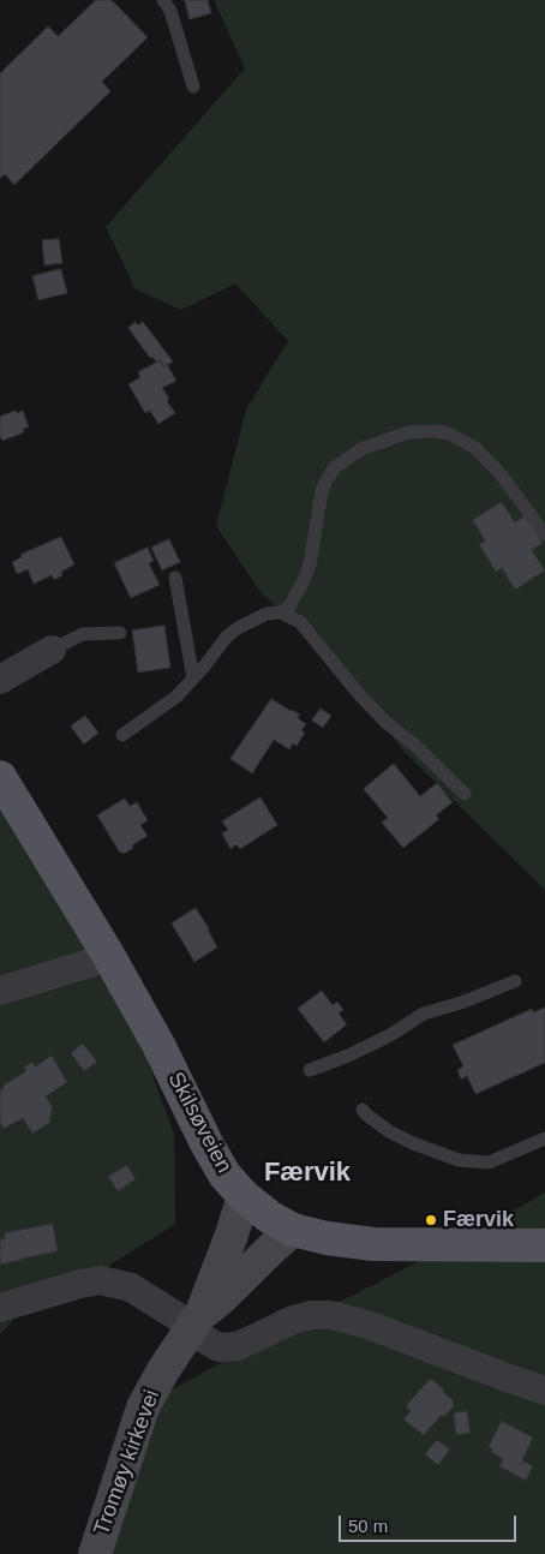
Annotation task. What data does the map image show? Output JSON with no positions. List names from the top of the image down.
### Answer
{
  "streets": {
    "main road": ["Skilsøveien", "Tromøy kirkevei"]
  },
  "crossings": [
    ["Skilsøveien", "Tromøy kirkevei"]
  ],
  "districts": ["Færvik"],
  "places": ["Færvik"],
  "scale_bar": "50 m"
}
